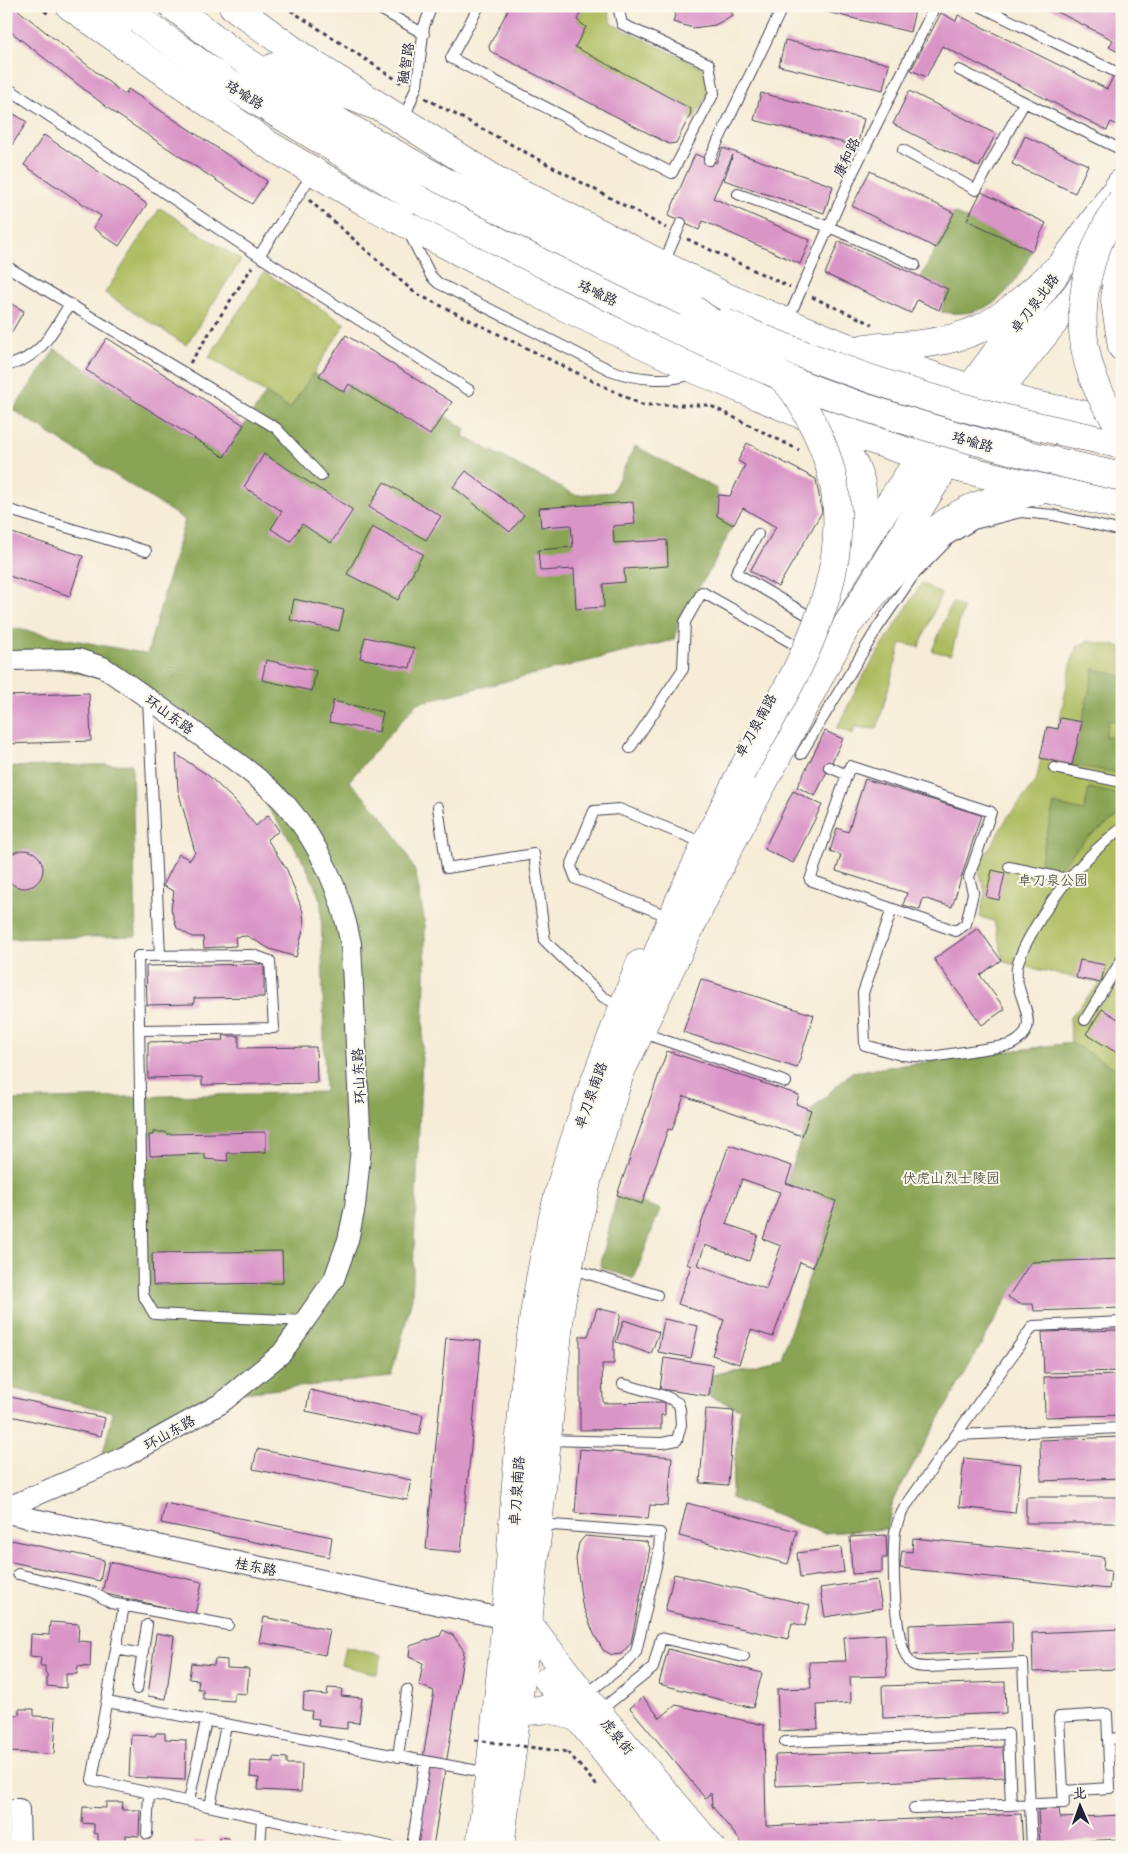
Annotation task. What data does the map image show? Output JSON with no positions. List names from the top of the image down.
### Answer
{
  "streets": {
    "main road": [
      "珞喻路",
      "卓刀泉北路",
      "卓刀泉南路",
      "虎泉街"
    ],
    "street": ["环山东路", "桂东路"],
    "lane": ["融智路", "康和路"]
  },
  "crossings": [
    ["卓刀泉北路", "卓刀泉南路"],
    ["卓刀泉南路", "桂东路"]
  ],
  "parks": ["卓刀泉公园", "伏虎山烈士陵园"],
  "north": "top"
}
